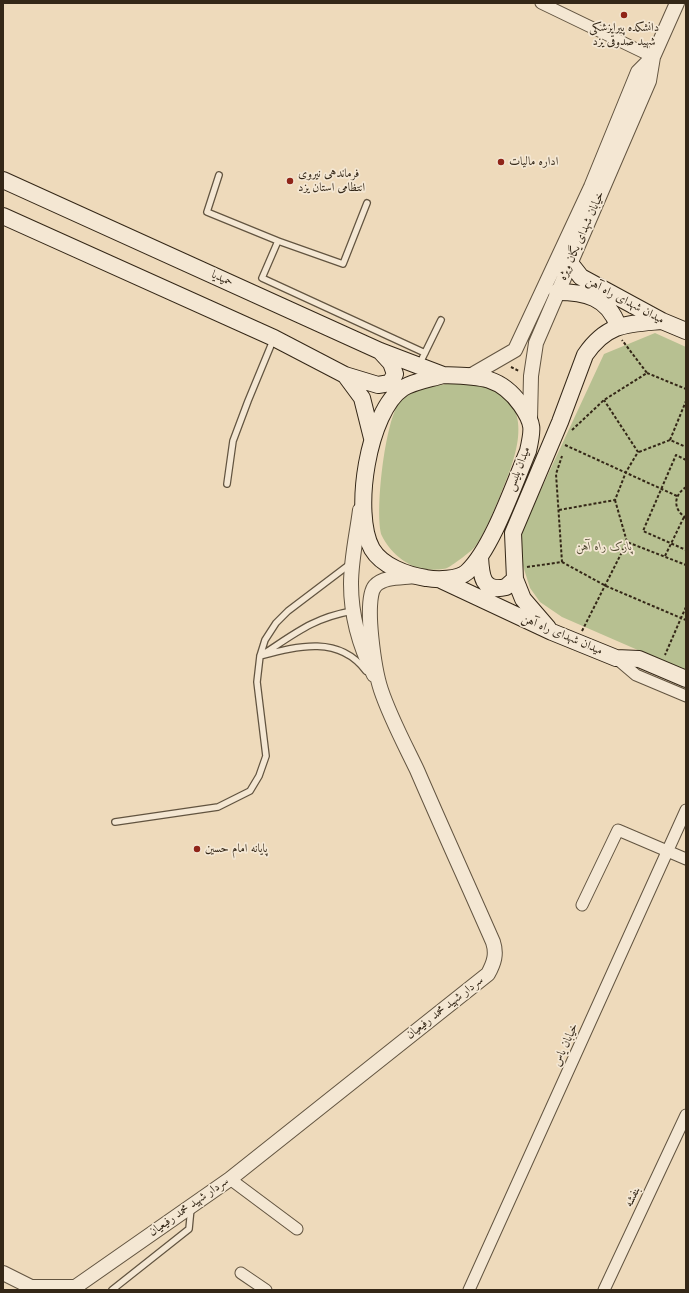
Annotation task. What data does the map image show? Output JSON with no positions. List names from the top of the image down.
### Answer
{
  "streets": {
    "main road": ["حمیدیا", "میدان شهدای راه آهن", "میدان پلیس"],
    "street": [
      "خیابان شهدای یگان ویژه",
      "سردار شهید محمد رفیعیان",
      "خیابان یاس",
      "بنفشه"
    ]
  },
  "crossings": [
    ["خیابان شهدای یگان ویژه", "میدان شهدای راه آهن"],
    ["خیابان شهدای یگان ویژه", "میدان پلیس"],
    ["حمیدیا", "میدان پلیس"],
    ["میدان شهدای راه آهن", "میدان پلیس"],
    ["میدان پلیس", "سردار شهید محمد رفیعیان"]
  ],
  "parks": ["پارک راه آهن"],
  "places": [
    "دانشکده پیراپزشکی شهید صدوقی یزد",
    "اداره مالیات",
    "فرماندهی نیروی انتظامی استان یزد",
    "پایانه امام حسین"
  ]
}
